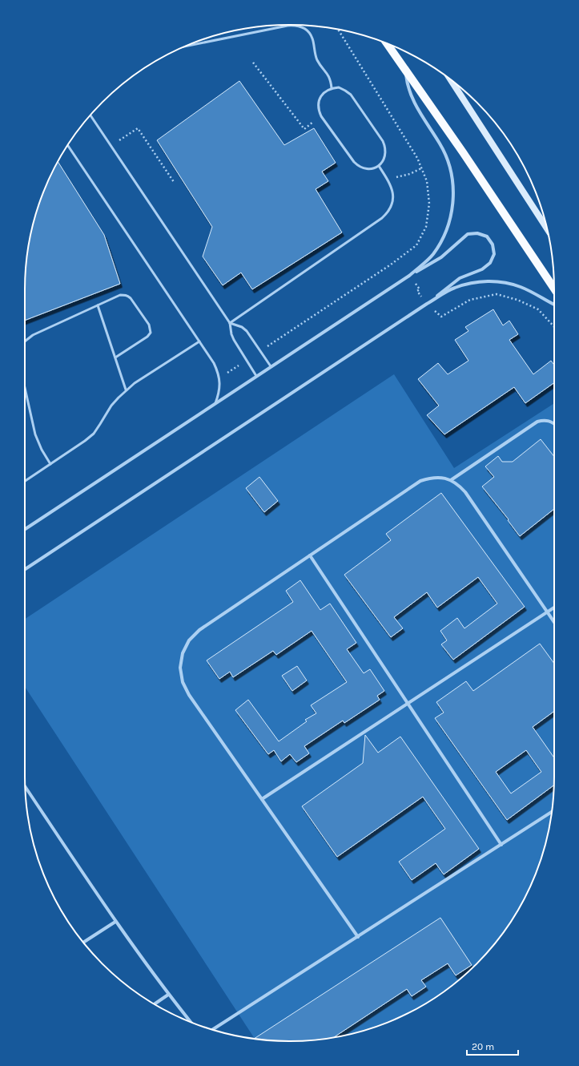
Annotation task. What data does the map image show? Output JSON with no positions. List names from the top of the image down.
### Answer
{
  "scale_bar": "20 m"
}
